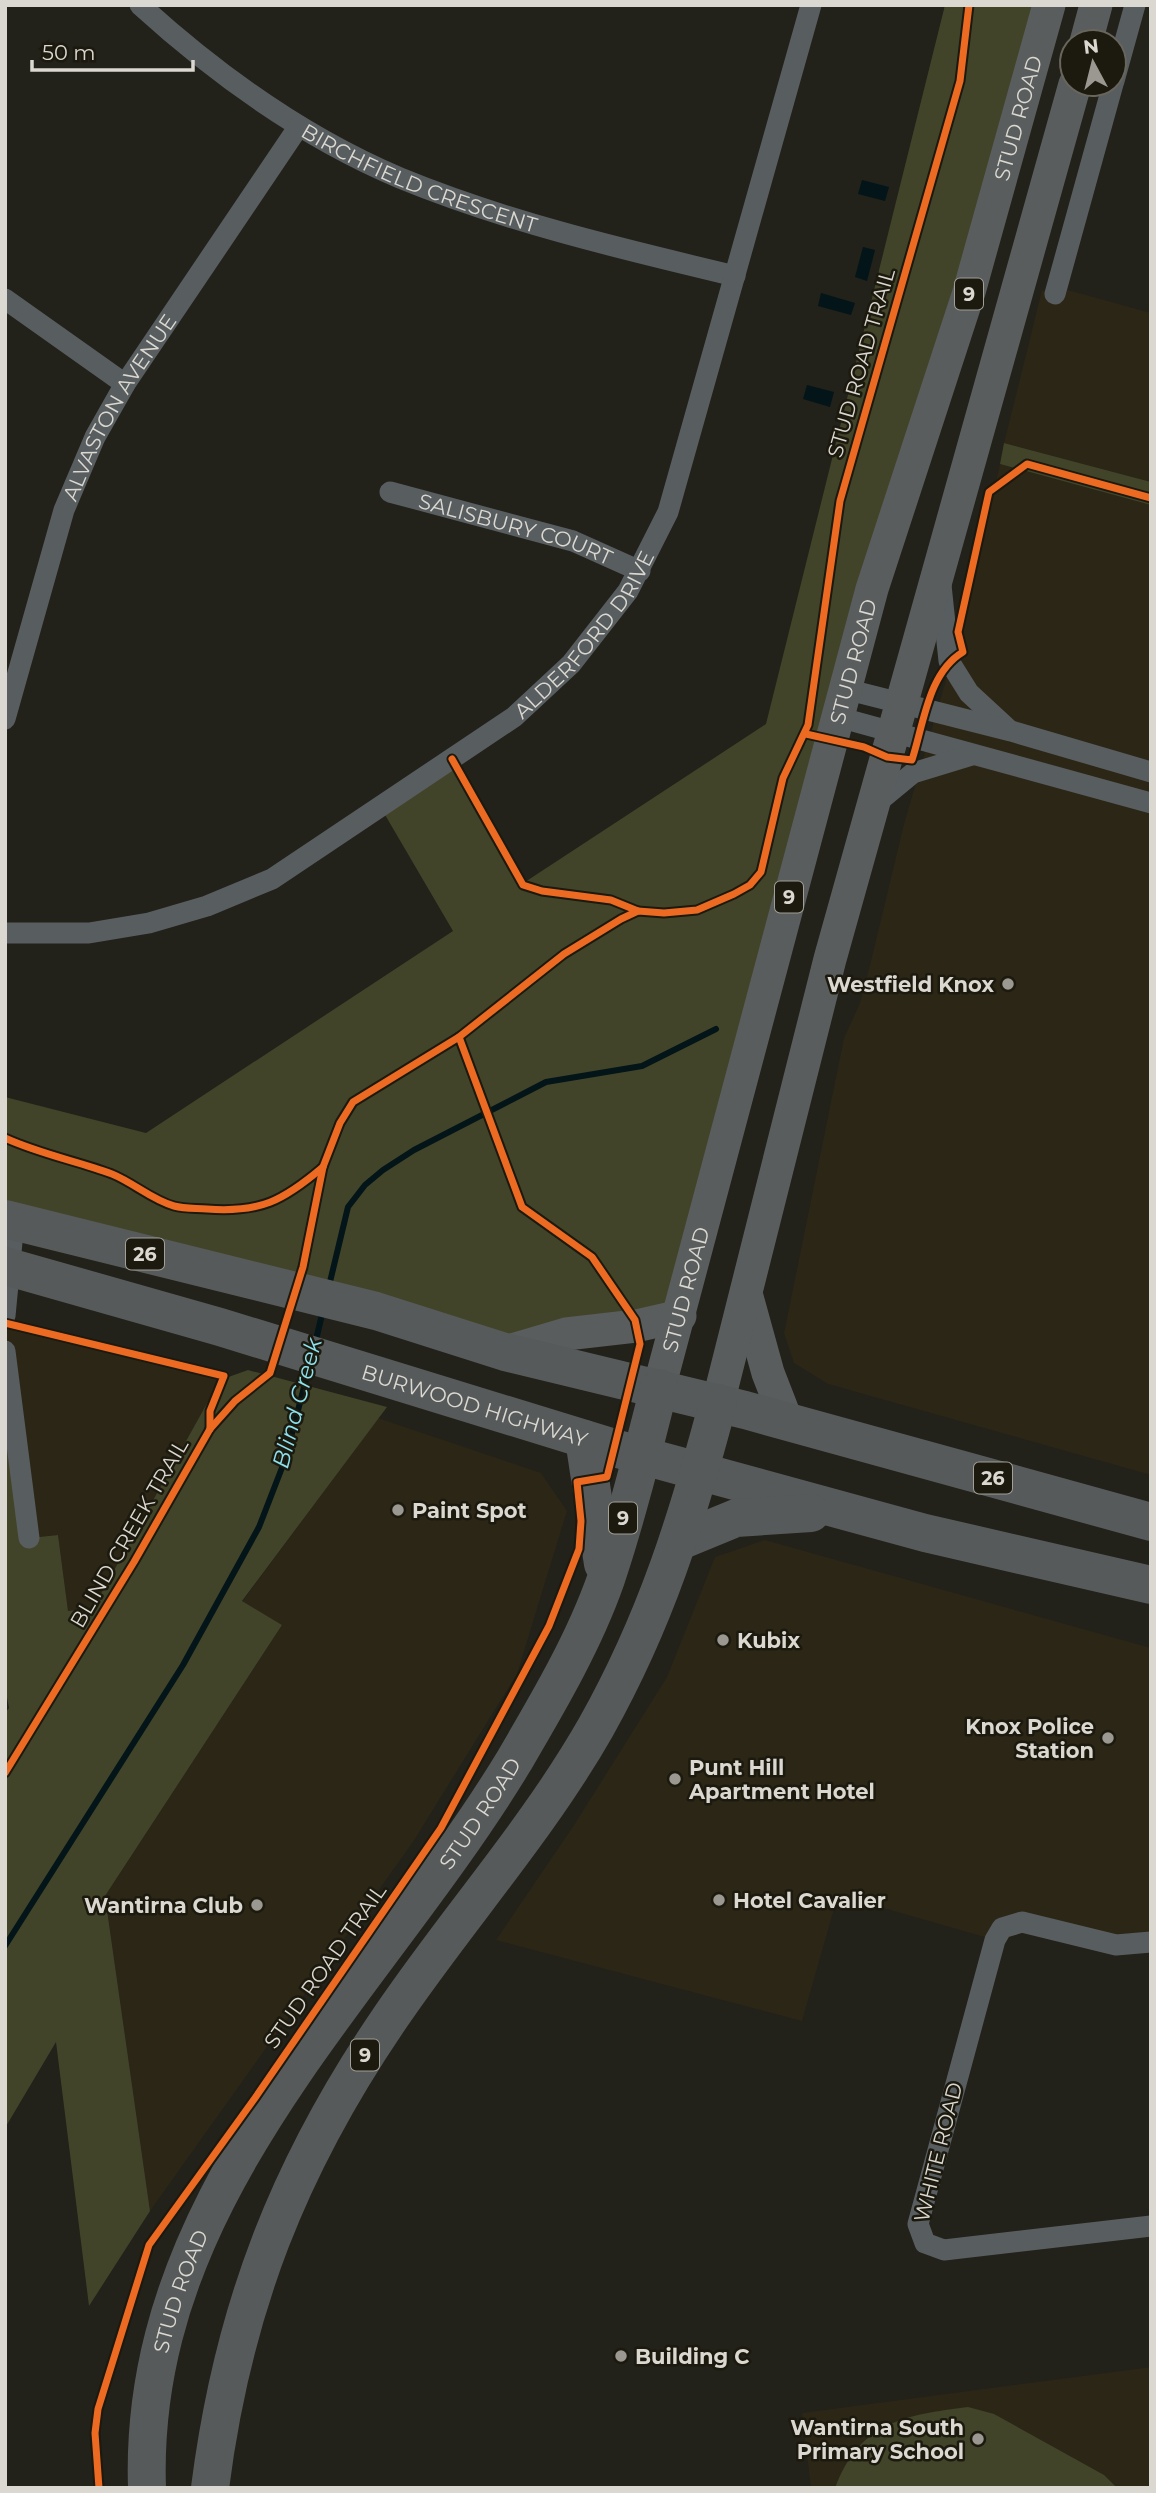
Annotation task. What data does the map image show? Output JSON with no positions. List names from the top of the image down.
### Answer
{
  "streets": {
    "highway": [
      "STUD ROAD",
      "9",
      "26",
      "BURWOOD HIGHWAY"
    ],
    "street": [
      "BIRCHFIELD CRESCENT",
      "ALVASTON AVENUE",
      "SALISBURY COURT",
      "ALDERFORD DRIVE",
      "WHITE ROAD"
    ],
    "cycle path": ["STUD ROAD TRAIL"]
  },
  "crossings": [
    ["STUD ROAD", "26"],
    ["STUD ROAD", "BURWOOD HIGHWAY"],
    ["BIRCHFIELD CRESCENT", "ALVASTON AVENUE"],
    ["BIRCHFIELD CRESCENT", "ALDERFORD DRIVE"],
    ["9", "26"],
    ["9", "BURWOOD HIGHWAY"],
    ["SALISBURY COURT", "ALDERFORD DRIVE"]
  ],
  "water": ["Blind Creek"],
  "places": [
    "Westfield Knox",
    "Paint Spot",
    "Kubix",
    "Knox Police Station",
    "Punt Hill Apartment Hotel",
    "Hotel Cavalier",
    "Wantirna Club",
    "Building C",
    "Wantirna South Primary School"
  ],
  "scale_bar": "50 m",
  "north": "top"
}
